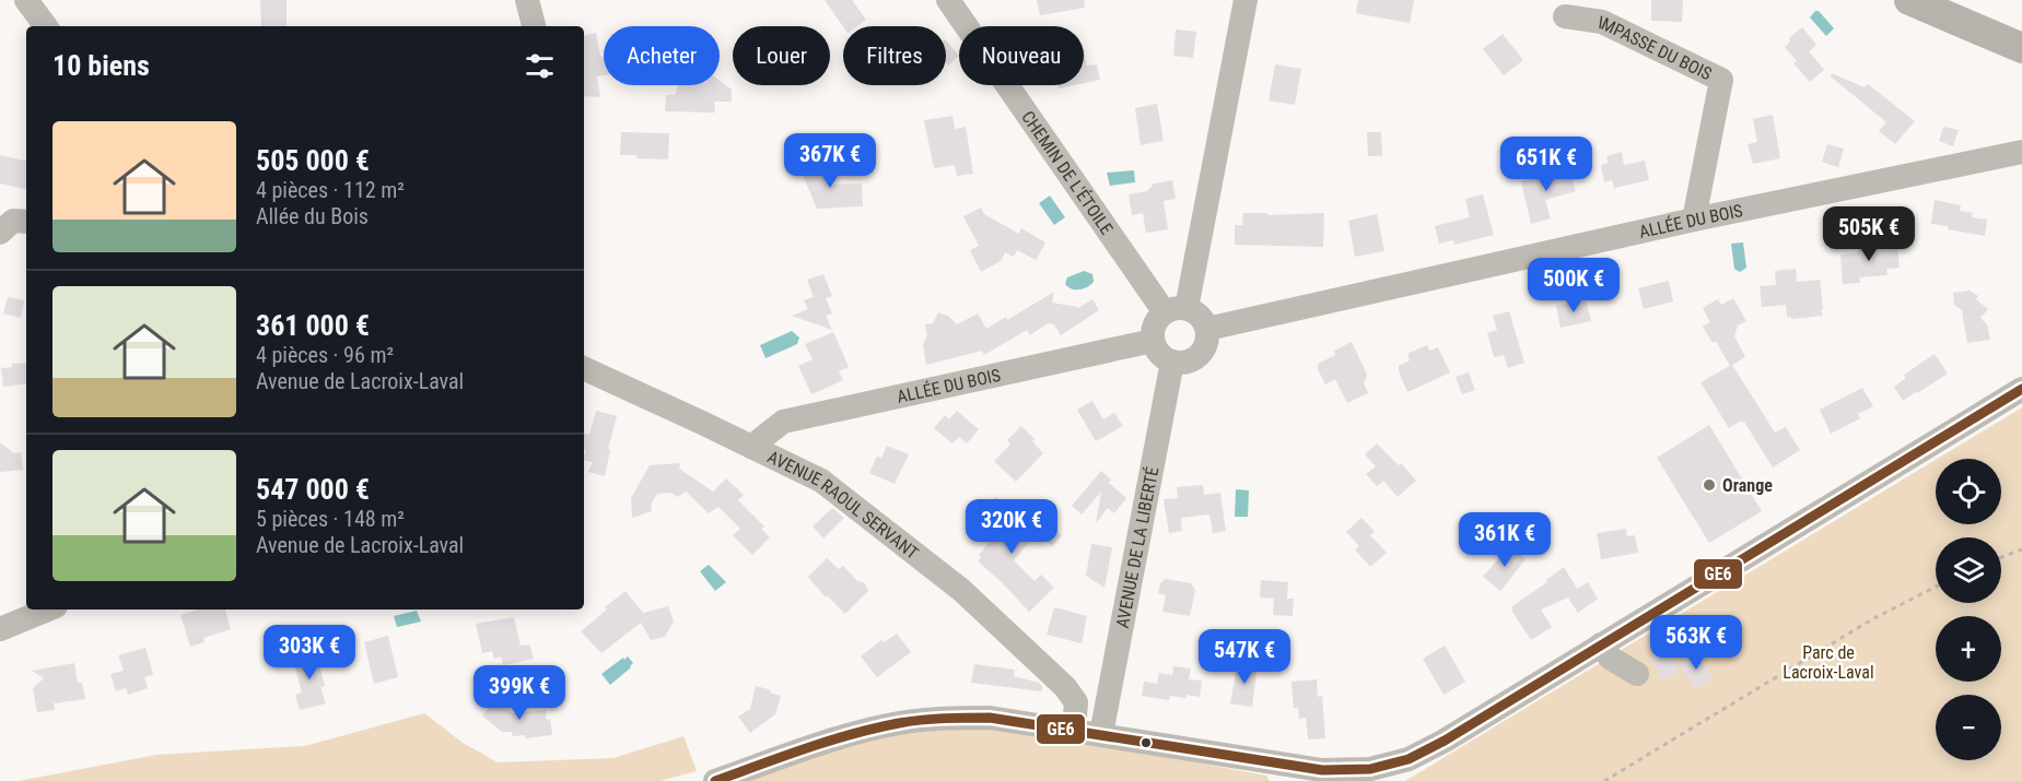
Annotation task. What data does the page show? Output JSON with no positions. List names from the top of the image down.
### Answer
{
  "streets": {
    "street": [
      "IMPASSE DU BOIS",
      "CHEMIN DE L'ÉTOILE",
      "ALLÉE DU BOIS",
      "AVENUE RAOUL SERVANT",
      "AVENUE DE LA LIBERTÉ"
    ]
  },
  "crossings": [
    ["IMPASSE DU BOIS", "ALLÉE DU BOIS"],
    ["CHEMIN DE L'ÉTOILE", "ALLÉE DU BOIS"],
    ["CHEMIN DE L'ÉTOILE", "AVENUE DE LA LIBERTÉ"],
    ["ALLÉE DU BOIS", "AVENUE RAOUL SERVANT"],
    ["ALLÉE DU BOIS", "AVENUE DE LA LIBERTÉ"]
  ],
  "parks": ["Parc de Lacroix-Laval"],
  "places": ["Orange"],
  "lines": ["transit line GE6"],
  "page": {
    "chip": [
      "Acheter",
      "Louer",
      "Filtres",
      "Nouveau"
    ],
    "heading": "10 biens",
    "list": [
      {
        "name": "505 000 €",
        "note": "4 pièces · 112 m² · Allée du Bois"
      },
      {
        "name": "361 000 €",
        "note": "4 pièces · 96 m² · Avenue de Lacroix-Laval"
      },
      {
        "name": "547 000 €",
        "note": "5 pièces · 148 m² · Avenue de Lacroix-Laval"
      }
    ],
    "price": [
      "367K €",
      "651K €",
      "505K €",
      "500K €",
      "320K €",
      "361K €",
      "563K €",
      "303K €",
      "547K €",
      "399K €"
    ],
    "map_buttons": ["+", "−"]
  }
}
